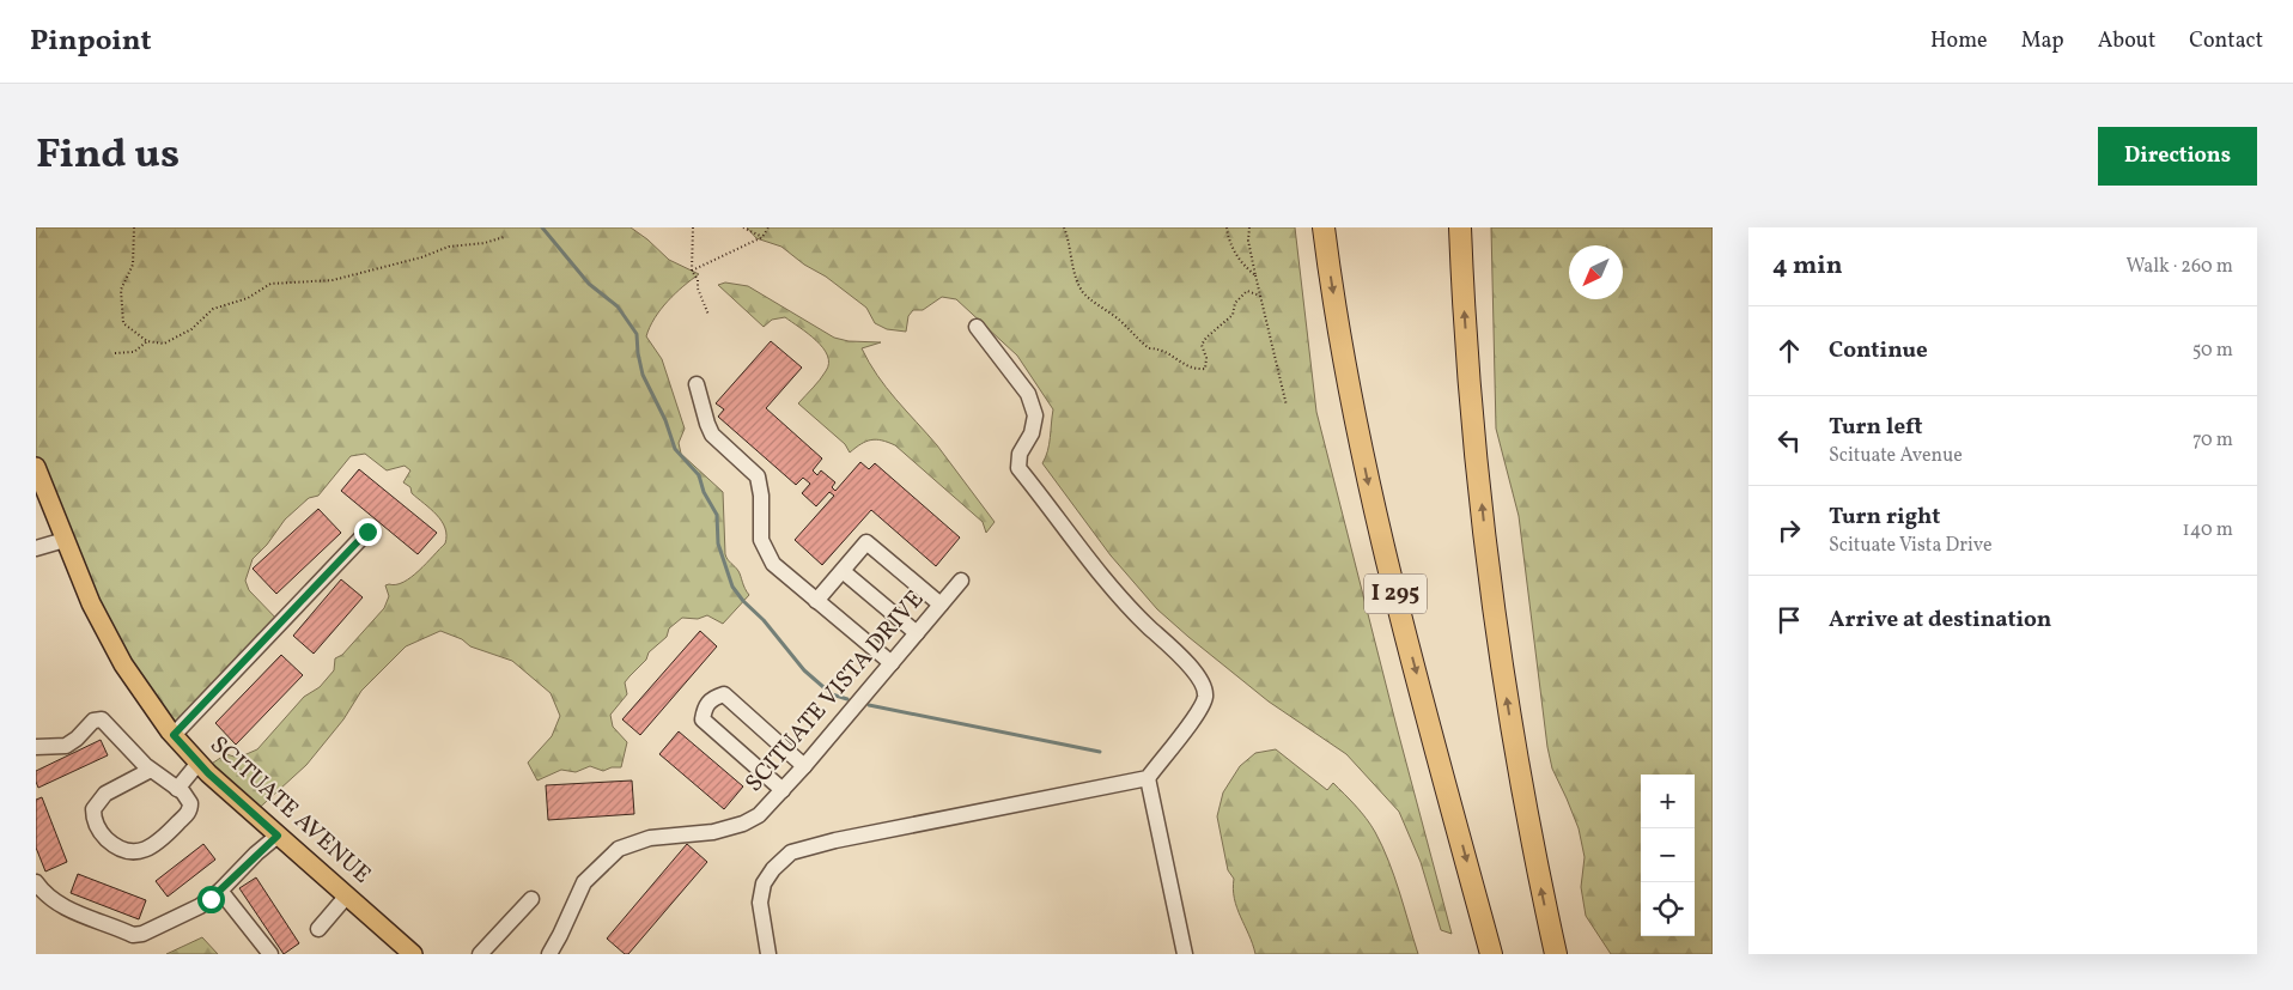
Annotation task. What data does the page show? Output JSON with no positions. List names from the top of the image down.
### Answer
{
  "streets": {
    "highway": ["I 295"],
    "main road": ["SCITUATE AVENUE"],
    "street": ["SCITUATE VISTA DRIVE"]
  },
  "north": "bottom left",
  "page": {
    "header": "Pinpoint",
    "nav": [
      "Home",
      "Map",
      "About",
      "Contact"
    ],
    "title": "Find us",
    "buttons": "Directions",
    "heading": ["4 min", "Walk · 260 m"],
    "list": [
      ["Continue", "50 m"],
      ["Turn left", "Scituate Avenue", "70 m"],
      ["Turn right", "Scituate Vista Drive", "140 m"],
      "Arrive at destination"
    ],
    "map_buttons": ["+", "−"]
  }
}
